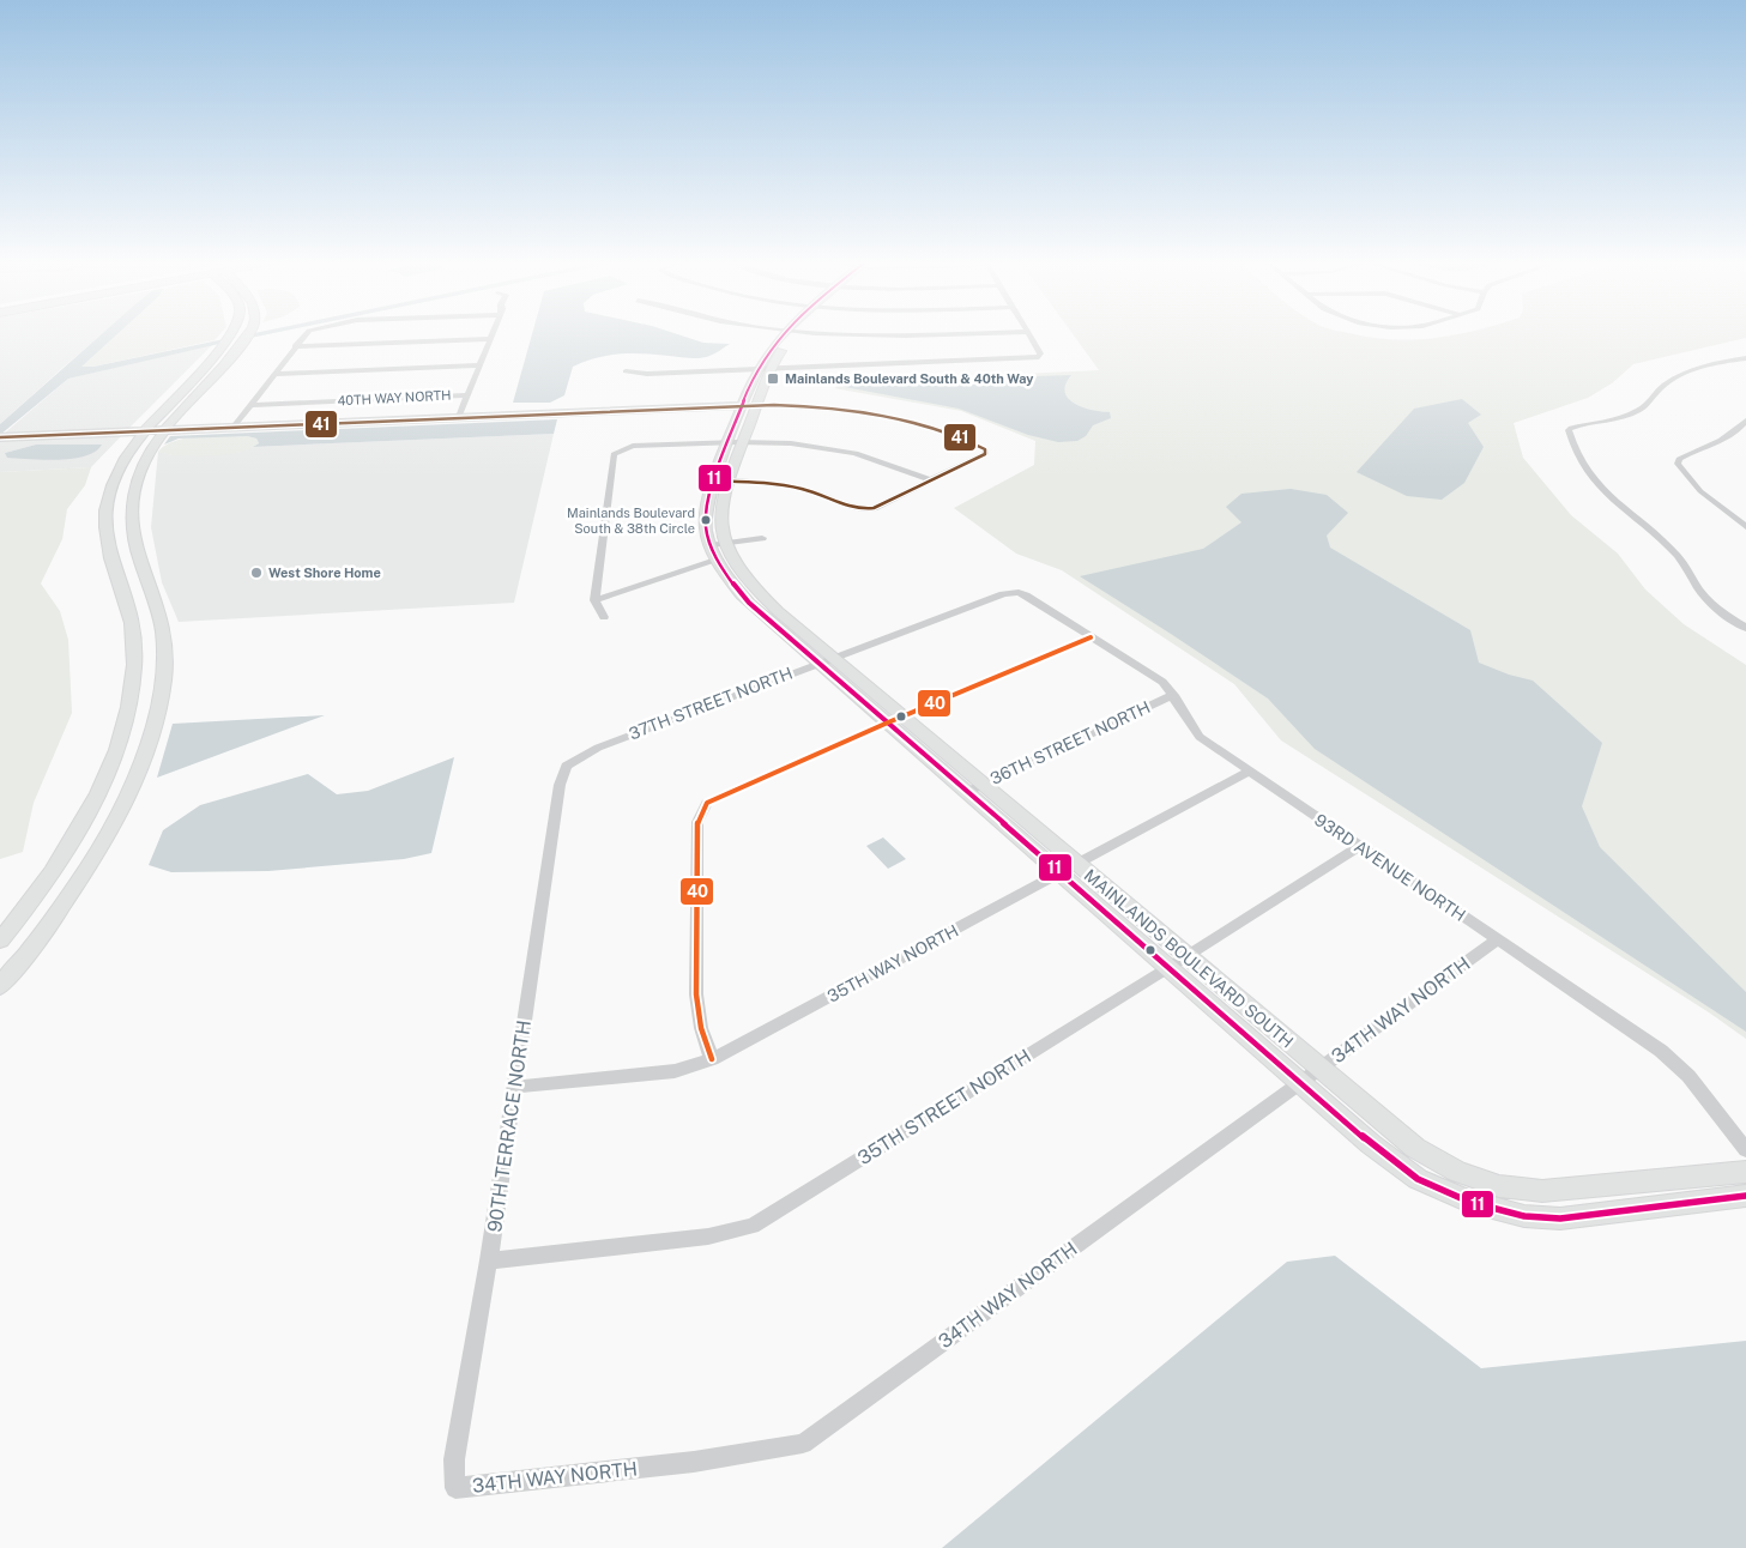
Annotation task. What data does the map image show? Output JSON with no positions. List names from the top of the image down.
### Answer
{
  "streets": {
    "street": [
      "40TH WAY NORTH",
      "37TH STREET NORTH",
      "36TH STREET NORTH",
      "93RD AVENUE NORTH",
      "MAINLANDS BOULEVARD SOUTH",
      "35TH WAY NORTH",
      "34TH WAY NORTH",
      "35TH STREET NORTH",
      "90TH TERRACE NORTH"
    ]
  },
  "crossings": [
    ["37TH STREET NORTH", "93RD AVENUE NORTH"],
    ["37TH STREET NORTH", "MAINLANDS BOULEVARD SOUTH"],
    ["37TH STREET NORTH", "90TH TERRACE NORTH"],
    ["36TH STREET NORTH", "93RD AVENUE NORTH"],
    ["36TH STREET NORTH", "MAINLANDS BOULEVARD SOUTH"],
    ["93RD AVENUE NORTH", "35TH WAY NORTH"],
    ["93RD AVENUE NORTH", "34TH WAY NORTH"],
    ["93RD AVENUE NORTH", "35TH STREET NORTH"],
    ["MAINLANDS BOULEVARD SOUTH", "35TH WAY NORTH"],
    ["MAINLANDS BOULEVARD SOUTH", "34TH WAY NORTH"],
    ["MAINLANDS BOULEVARD SOUTH", "35TH STREET NORTH"],
    ["35TH WAY NORTH", "90TH TERRACE NORTH"],
    ["34TH WAY NORTH", "90TH TERRACE NORTH"],
    ["35TH STREET NORTH", "90TH TERRACE NORTH"]
  ],
  "places": {
    "transit": ["Mainlands Boulevard South & 40th Way"],
    "other": ["Mainlands Boulevard South & 38th Circle", "West Shore Home"]
  },
  "lines": ["transit line 11", "transit line 41", "transit line 40"]
}
